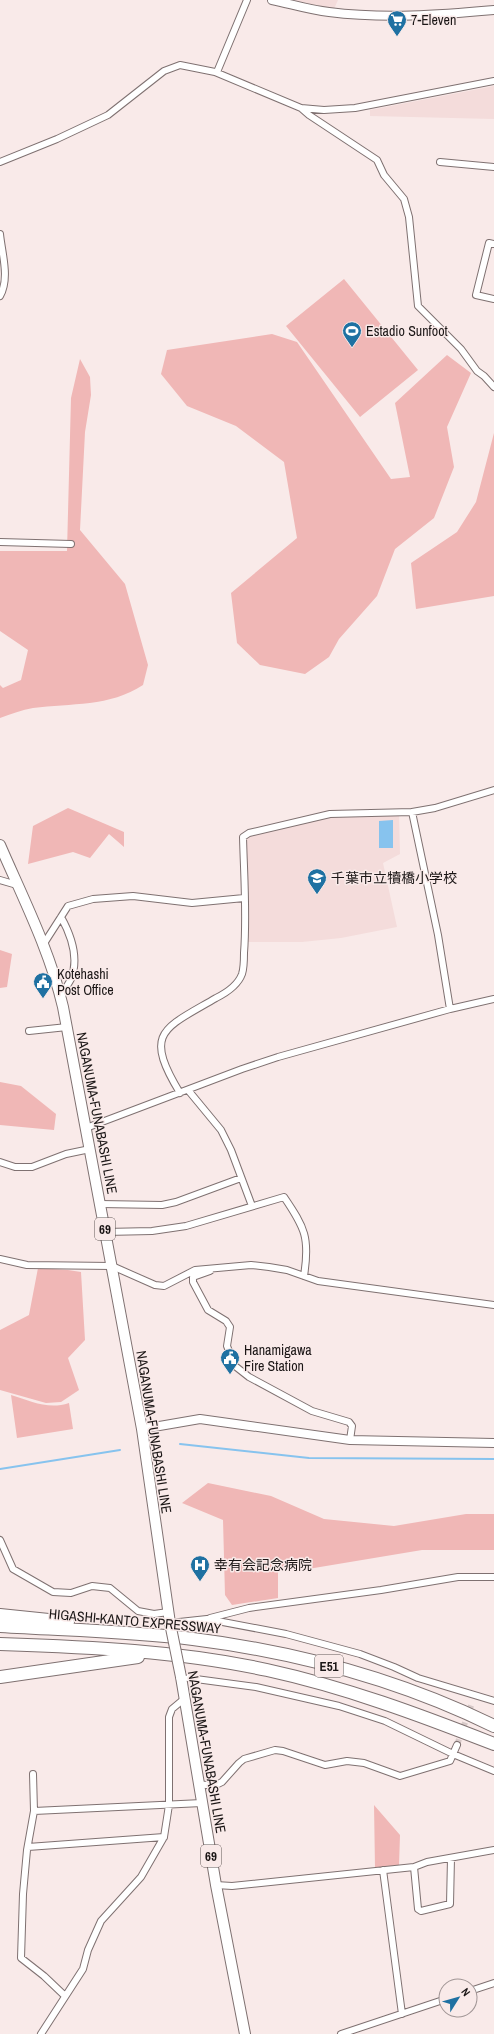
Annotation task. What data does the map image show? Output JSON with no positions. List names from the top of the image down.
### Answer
{
  "streets": {
    "highway": ["HIGASHI-KANTO EXPRESSWAY", "E51"],
    "main road": ["NAGANUMA-FUNABASHI LINE", "69"]
  },
  "places": {
    "supermarket": ["7-Eleven"],
    "sports": ["Estadio Sunfoot"],
    "school or university": ["千葉市立犢橋小学校"],
    "public building": ["Kotehashi Post Office", "Hanamigawa Fire Station"],
    "hospital": ["幸有会記念病院"]
  },
  "north": "top right"
}
